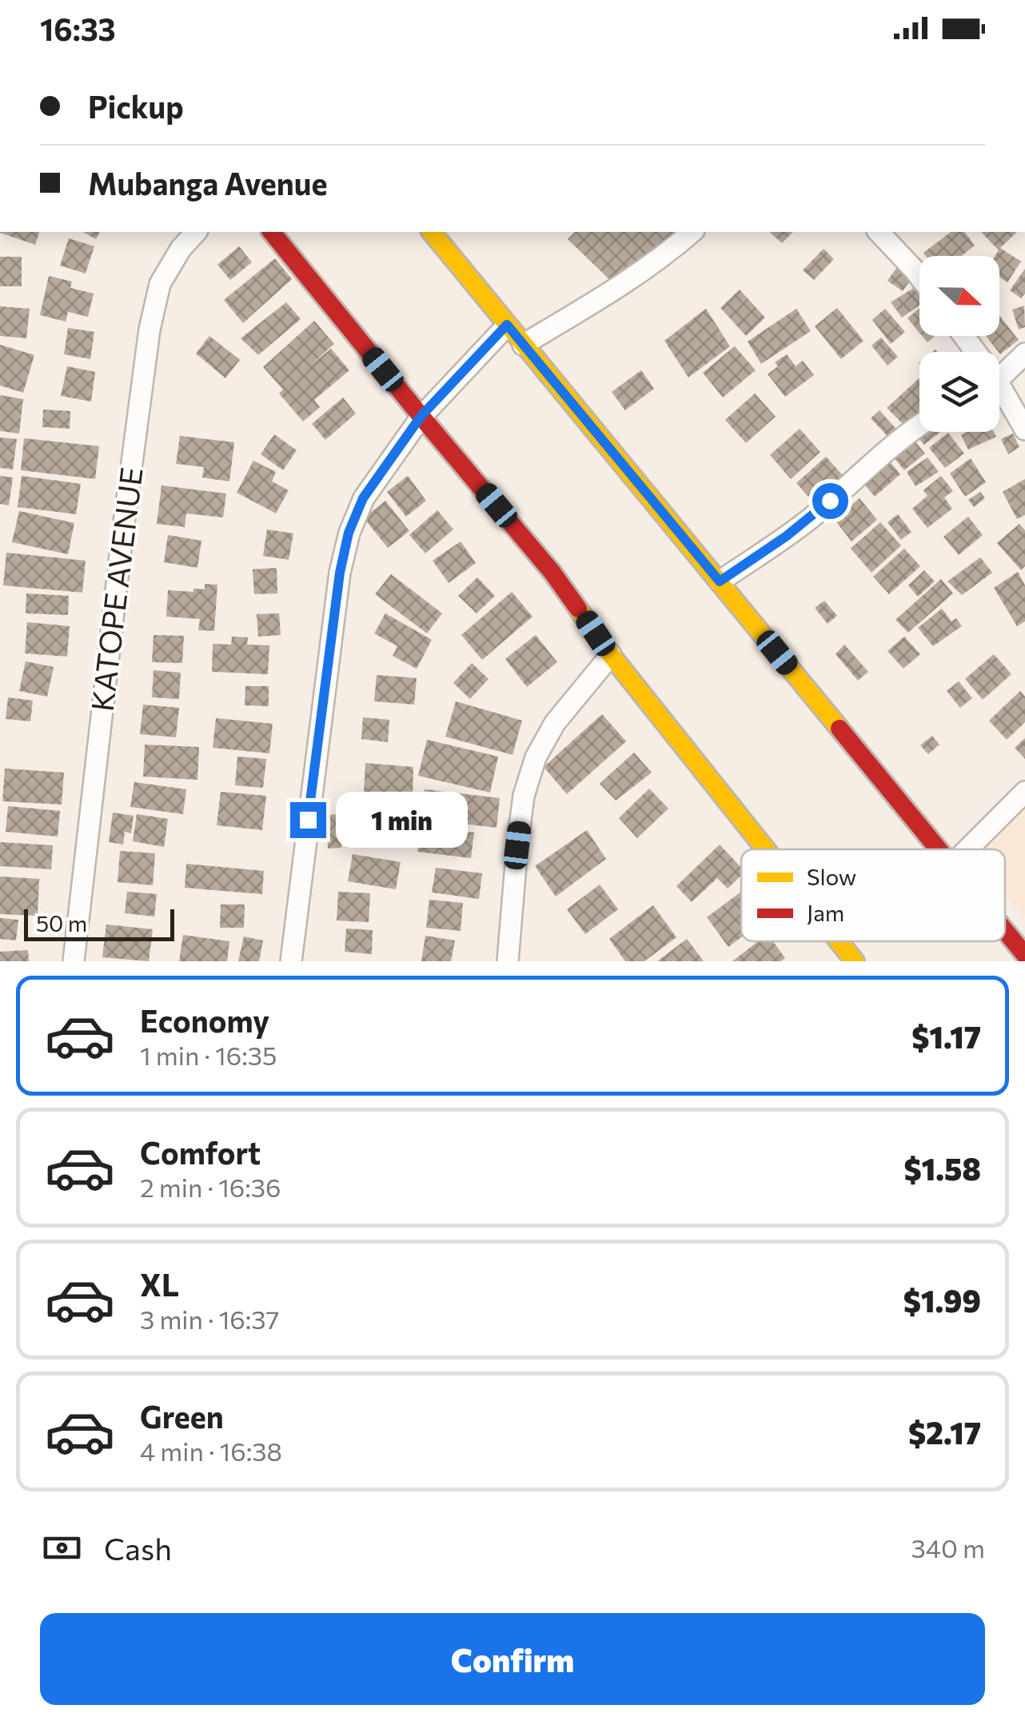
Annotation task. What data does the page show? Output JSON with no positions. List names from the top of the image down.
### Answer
{
  "streets": {
    "street": ["KATOPE AVENUE"]
  },
  "legend": ["Slow", "Jam"],
  "scale_bar": "50 m",
  "north": "right",
  "page": {
    "status": "16:33",
    "banner": ["Pickup", "Mubanga Avenue"],
    "bubble": "1 min",
    "scale": "50 m",
    "list": [
      {
        "name": "Economy",
        "note": "1 min · 16:35",
        "value": "$1.17"
      },
      {
        "name": "Comfort",
        "note": "2 min · 16:36",
        "value": "$1.58"
      },
      {
        "name": "XL",
        "note": "3 min · 16:37",
        "value": "$1.99"
      },
      {
        "name": "Green",
        "note": "4 min · 16:38",
        "value": "$2.17"
      }
    ],
    "pay": ["Cash", "340 m"],
    "buttons": "Confirm"
  }
}
